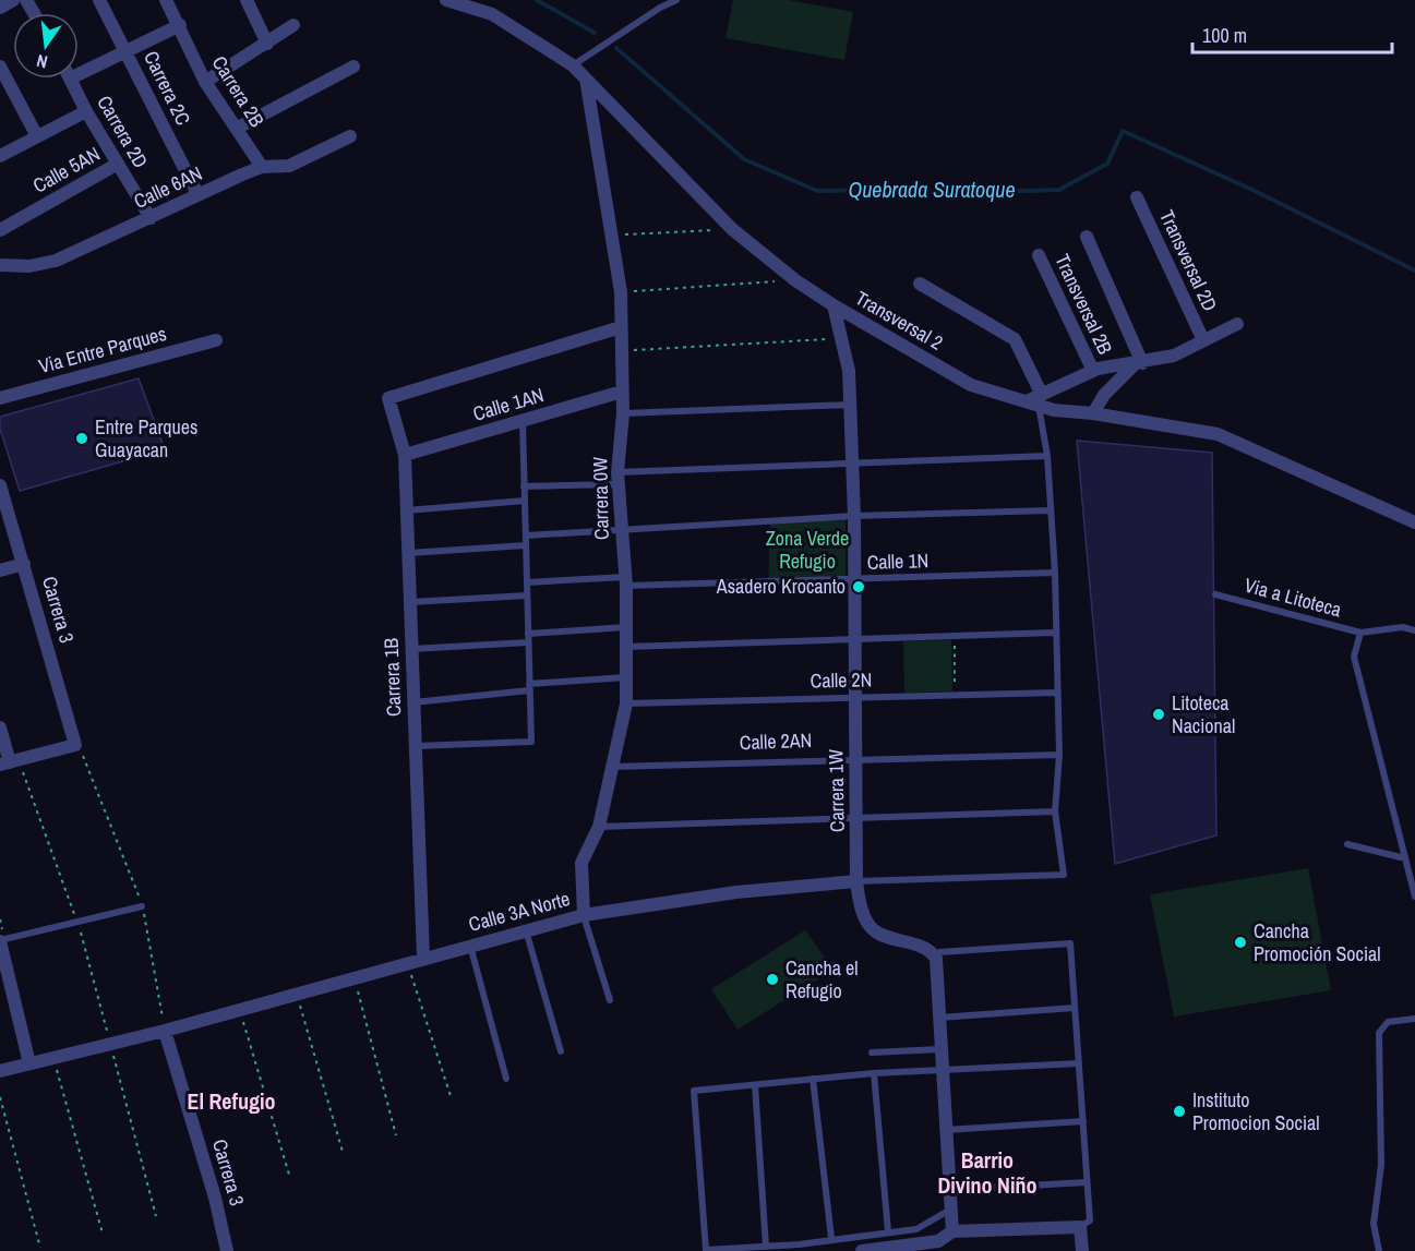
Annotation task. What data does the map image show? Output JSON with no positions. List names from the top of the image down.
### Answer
{
  "streets": {
    "street": [
      "Carrera 2C",
      "Carrera 2B",
      "Carrera 2D",
      "Calle 5AN",
      "Calle 6AN",
      "Transversal 2D",
      "Transversal 2B",
      "Transversal 2",
      "Via Entre Parques",
      "Calle 1AN",
      "Carrera 0W",
      "Carrera 3",
      "Carrera 1B",
      "Carrera 1W",
      "Calle 3A Norte"
    ],
    "lane": [
      "Calle 1N",
      "Via a Litoteca",
      "Calle 2N",
      "Calle 2AN"
    ]
  },
  "crossings": [
    ["Carrera 2C", "Calle 6AN"],
    ["Carrera 2B", "Calle 6AN"],
    ["Carrera 2D", "Calle 5AN"],
    ["Carrera 2D", "Calle 6AN"],
    ["Transversal 2", "Carrera 0W"],
    ["Transversal 2", "Carrera 1W"],
    ["Calle 1AN", "Carrera 0W"],
    ["Calle 1AN", "Carrera 1B"],
    ["Carrera 0W", "Calle 1N"],
    ["Carrera 0W", "Carrera 1B"],
    ["Carrera 0W", "Calle 2N"],
    ["Carrera 0W", "Calle 2AN"],
    ["Carrera 0W", "Calle 3A Norte"],
    ["Calle 1N", "Carrera 1W"],
    ["Carrera 3", "Calle 3A Norte"],
    ["Carrera 1B", "Calle 3A Norte"],
    ["Calle 2N", "Carrera 1W"],
    ["Calle 2AN", "Carrera 1W"],
    ["Carrera 1W", "Calle 3A Norte"]
  ],
  "districts": ["El Refugio", "Barrio Divino Niño"],
  "water": ["Quebrada Suratoque"],
  "parks": ["Zona Verde Refugio"],
  "places": [
    "Entre Parques Guayacan",
    "Asadero Krocanto",
    "Litoteca Nacional",
    "Cancha Promoción Social",
    "Cancha el Refugio",
    "Instituto Promocion Social"
  ],
  "scale_bar": "100 m",
  "north": "bottom"
}
